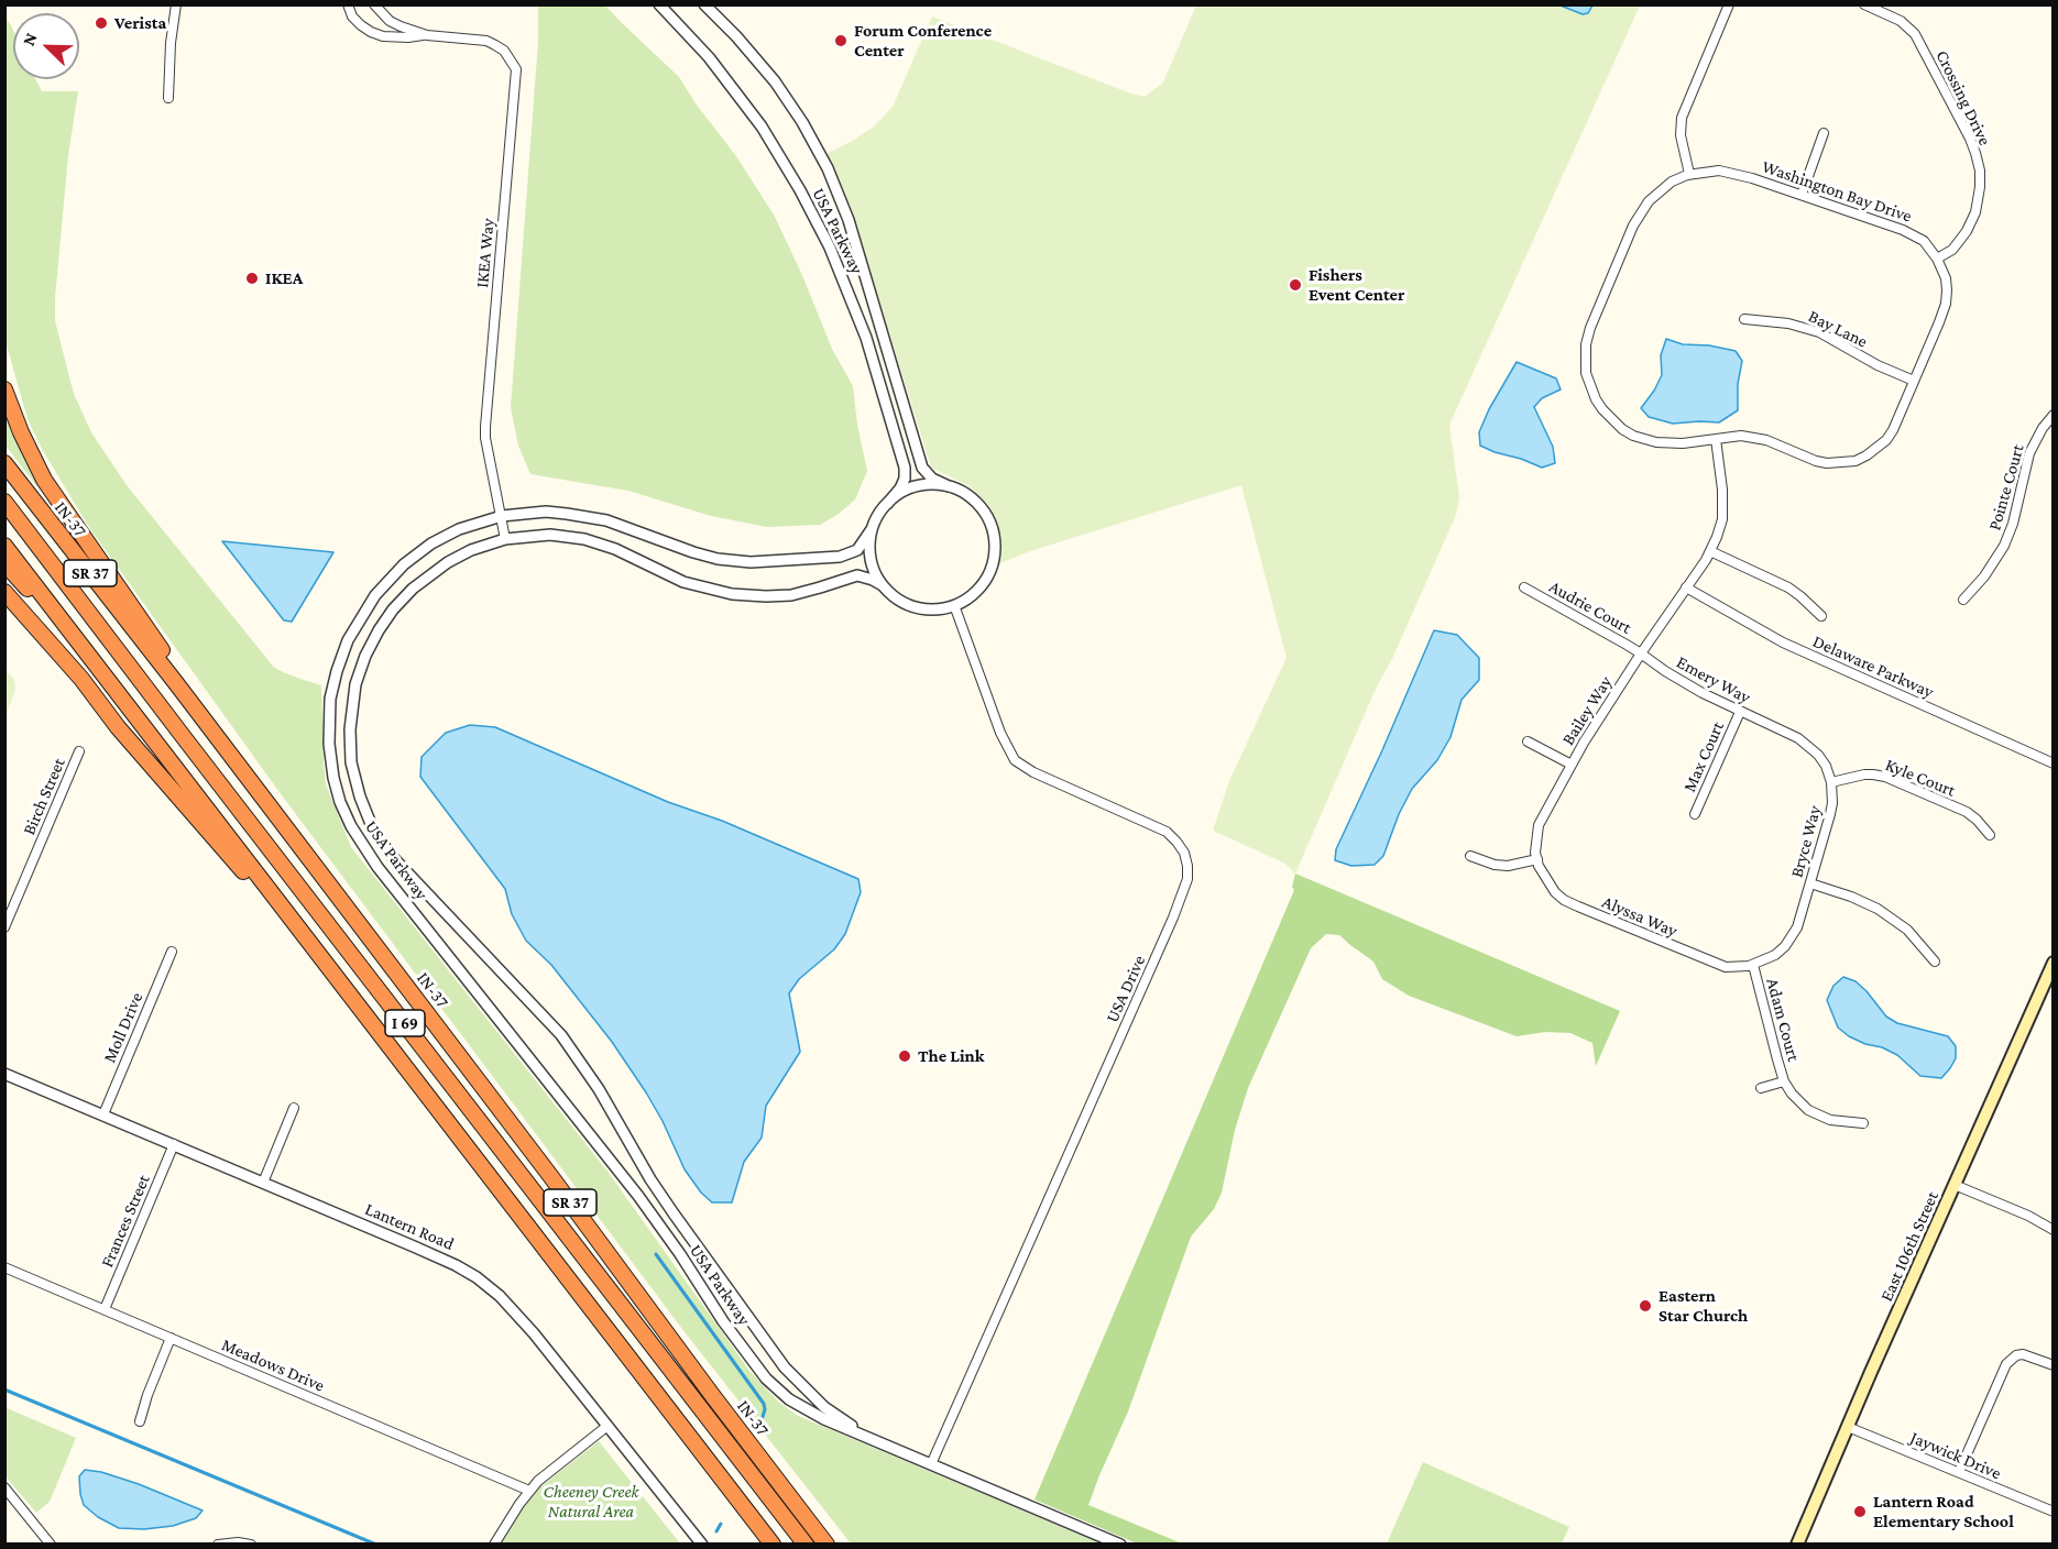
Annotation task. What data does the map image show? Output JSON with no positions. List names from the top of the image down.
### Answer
{
  "streets": {
    "highway": ["IN-37", "SR 37", "I 69"],
    "main road": ["East 106th Street"],
    "street": [
      "Crossing Drive",
      "Washington Bay Drive",
      "USA Parkway",
      "IKEA Way",
      "Bay Lane",
      "Pointe Court",
      "Audrie Court",
      "Delaware Parkway",
      "Emery Way",
      "Bailey Way",
      "Max Court",
      "Kyle Court",
      "Birch Street",
      "Bryce Way",
      "Alyssa Way",
      "USA Drive",
      "Adam Court",
      "Moll Drive",
      "Frances Street",
      "Lantern Road",
      "Meadows Drive",
      "Jaywick Drive"
    ]
  },
  "crossings": [
    ["Crossing Drive", "Washington Bay Drive"],
    ["Washington Bay Drive", "Bay Lane"],
    ["Washington Bay Drive", "Bailey Way"],
    ["USA Parkway", "IKEA Way"],
    ["USA Parkway", "USA Drive"],
    ["SR 37", "I 69"],
    ["Audrie Court", "Emery Way"],
    ["Audrie Court", "Bailey Way"],
    ["Delaware Parkway", "Bailey Way"],
    ["Emery Way", "Bailey Way"],
    ["Emery Way", "Max Court"],
    ["Emery Way", "Bryce Way"],
    ["Bailey Way", "Alyssa Way"],
    ["Kyle Court", "Bryce Way"],
    ["Bryce Way", "Alyssa Way"],
    ["Bryce Way", "Adam Court"],
    ["Alyssa Way", "Adam Court"],
    ["Moll Drive", "Lantern Road"],
    ["Frances Street", "Lantern Road"],
    ["Frances Street", "Meadows Drive"],
    ["East 106th Street", "Jaywick Drive"]
  ],
  "parks": ["Cheeney Creek Natural Area"],
  "places": [
    "Verista",
    "Forum Conference Center",
    "IKEA",
    "Fishers Event Center",
    "The Link",
    "Eastern Star Church",
    "Lantern Road Elementary School"
  ],
  "north": "top left"
}
